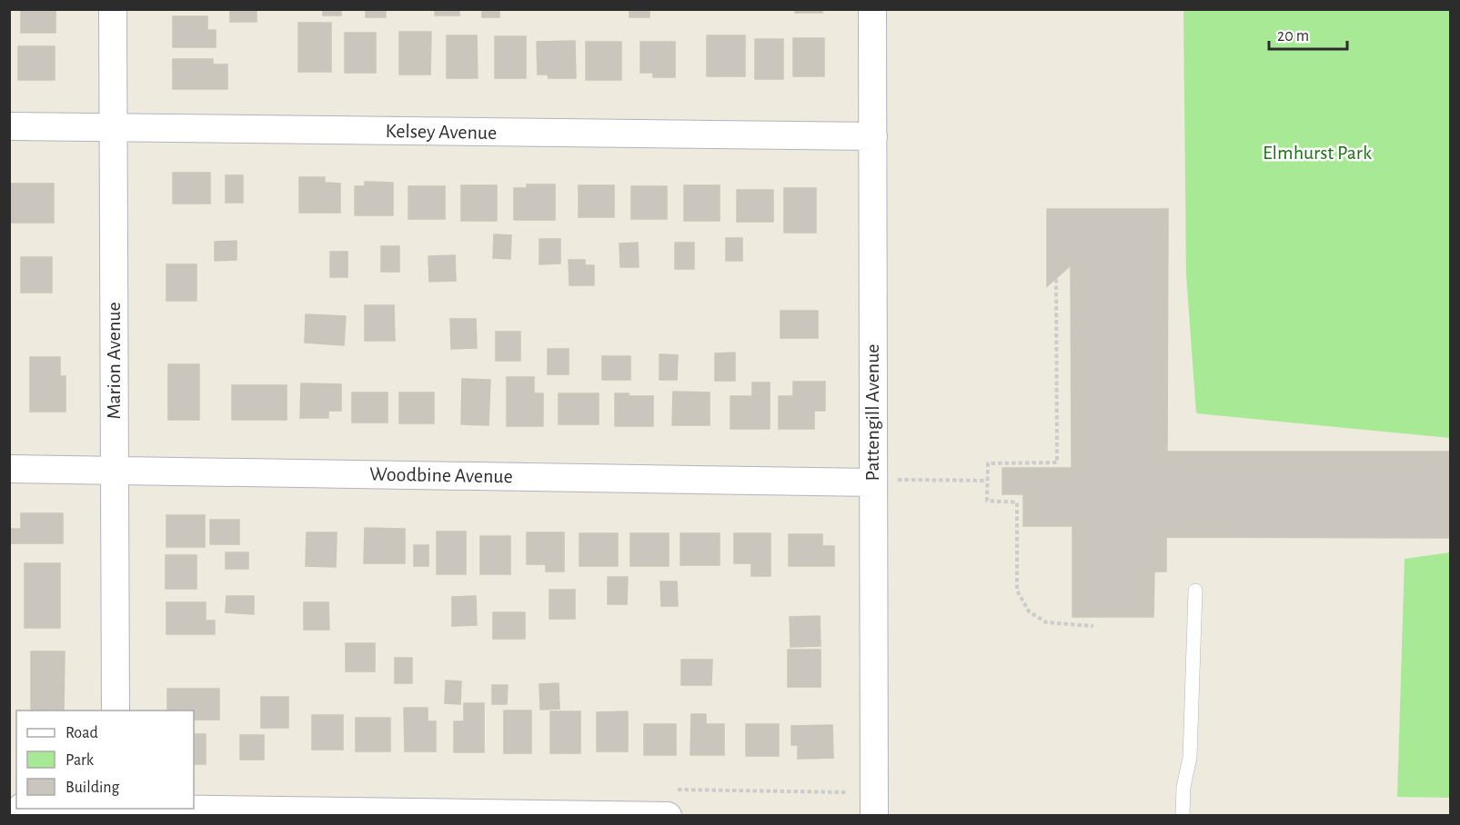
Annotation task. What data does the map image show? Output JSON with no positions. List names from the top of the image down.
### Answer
{
  "streets": {
    "street": [
      "Kelsey Avenue",
      "Marion Avenue",
      "Pattengill Avenue",
      "Woodbine Avenue"
    ]
  },
  "crossings": [
    ["Kelsey Avenue", "Marion Avenue"],
    ["Kelsey Avenue", "Pattengill Avenue"],
    ["Marion Avenue", "Woodbine Avenue"],
    ["Pattengill Avenue", "Woodbine Avenue"]
  ],
  "parks": ["Elmhurst Park"],
  "legend": ["Road", "Park", "Building"],
  "scale_bar": "20 m"
}
